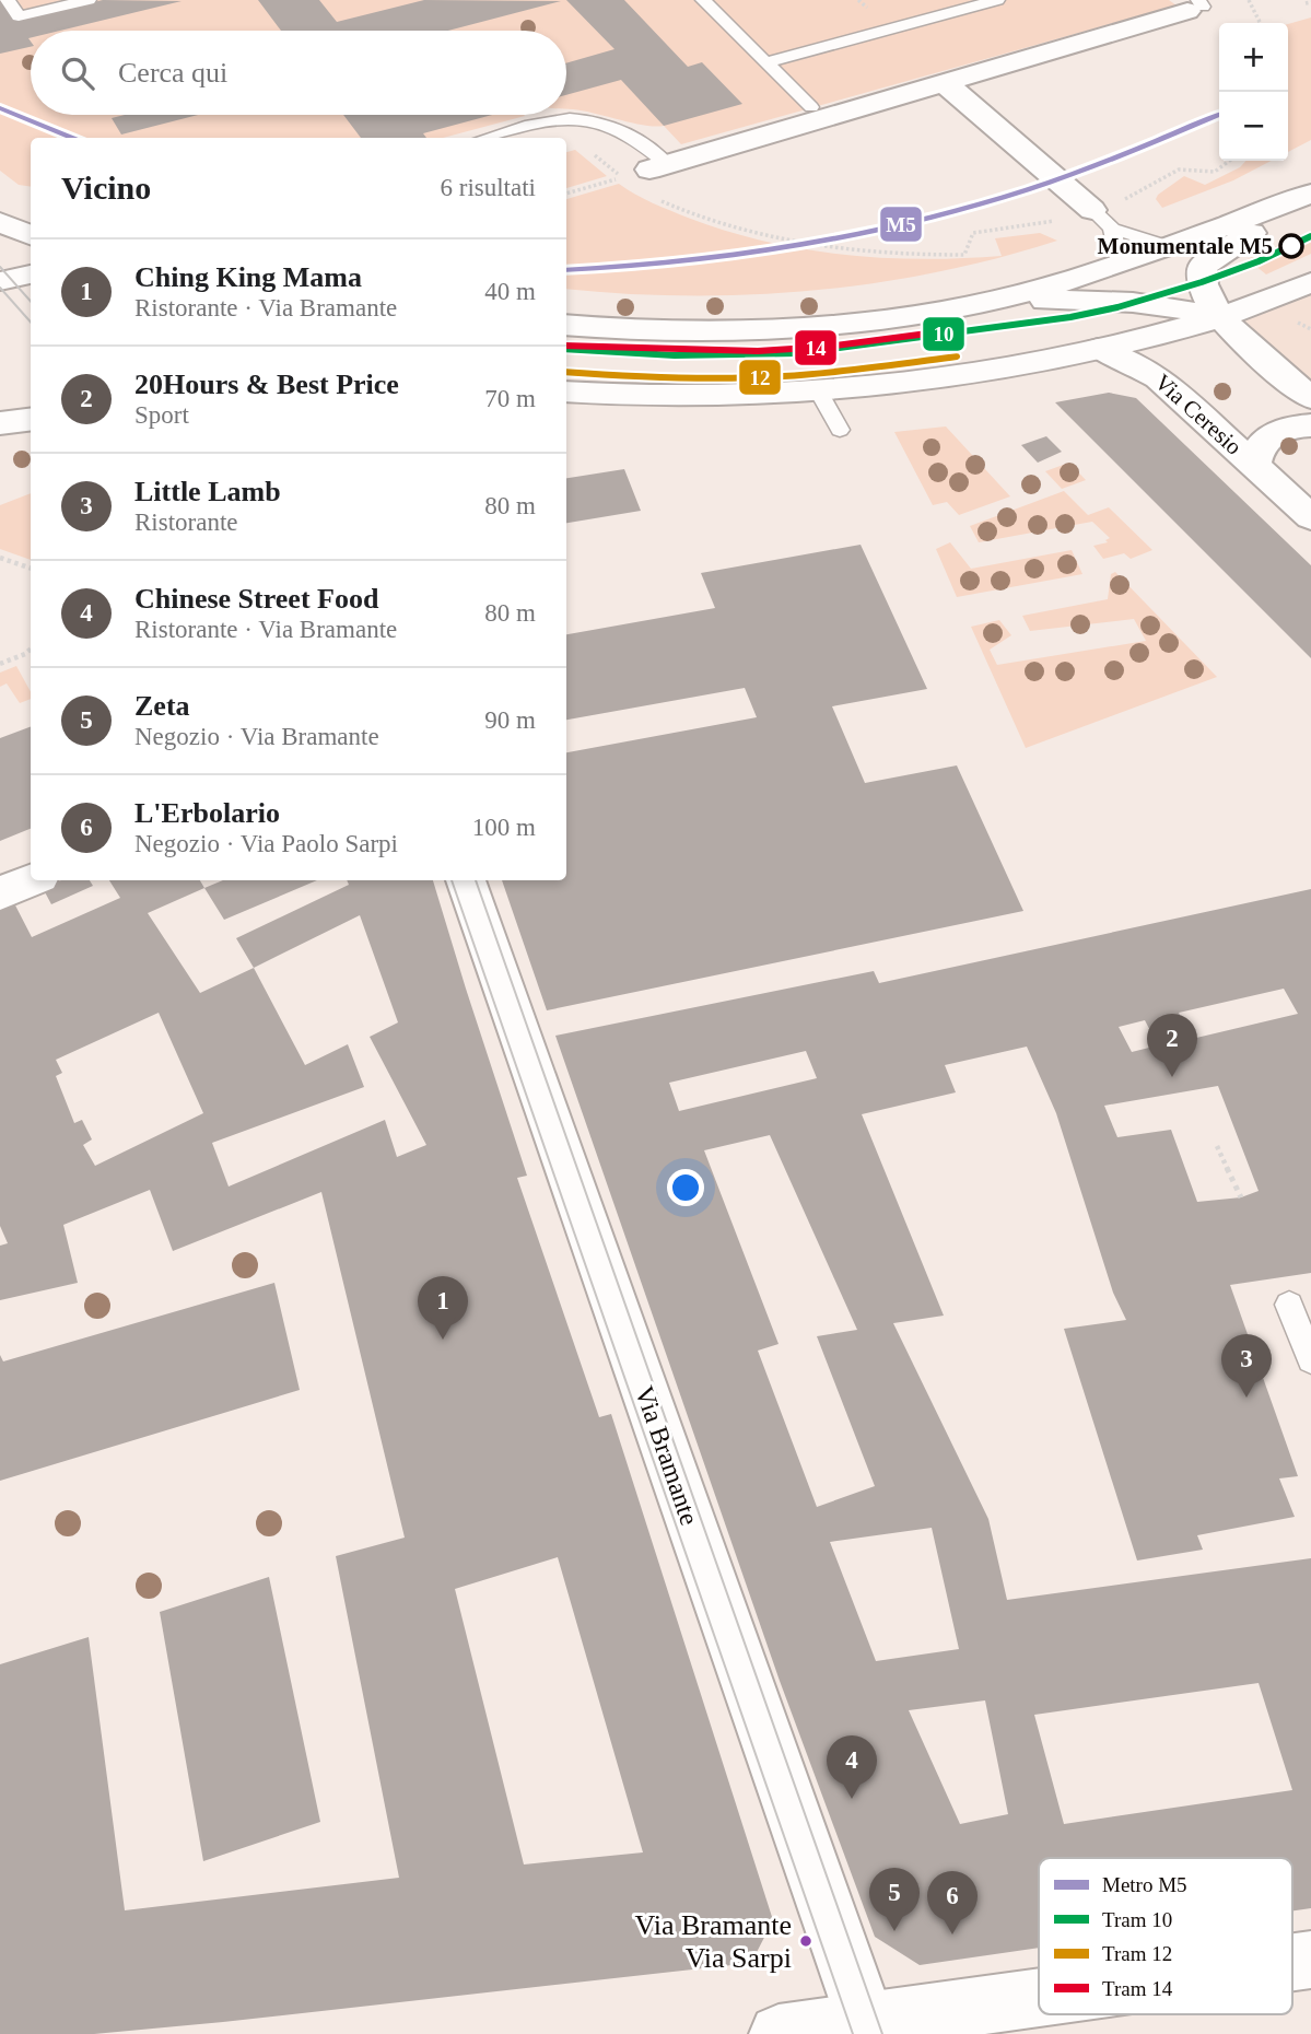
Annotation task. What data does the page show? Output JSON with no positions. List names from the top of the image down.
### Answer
{
  "streets": {
    "street": ["Via Ceresio", "Via Bramante"]
  },
  "places": ["Monumentale M5", "Via Bramante Via Sarpi"],
  "lines": [
    "metro line M5",
    "tram line 10",
    "tram line 14",
    "tram line 12"
  ],
  "legend": [
    "Metro M5",
    "Tram 10",
    "Tram 12",
    "Tram 14"
  ],
  "page": {
    "map_buttons": ["+", "−"],
    "search": "Cerca qui",
    "heading": ["Vicino", "6 risultati"],
    "list": [
      {
        "mark": "1",
        "name": "Ching King Mama",
        "note": "Ristorante · Via Bramante",
        "value": "40 m"
      },
      {
        "mark": "2",
        "name": "20Hours & Best Price",
        "note": "Sport",
        "value": "70 m"
      },
      {
        "mark": "3",
        "name": "Little Lamb",
        "note": "Ristorante",
        "value": "80 m"
      },
      {
        "mark": "4",
        "name": "Chinese Street Food",
        "note": "Ristorante · Via Bramante",
        "value": "80 m"
      },
      {
        "mark": "5",
        "name": "Zeta",
        "note": "Negozio · Via Bramante",
        "value": "90 m"
      },
      {
        "mark": "6",
        "name": "L'Erbolario",
        "note": "Negozio · Via Paolo Sarpi",
        "value": "100 m"
      }
    ],
    "pins": [
      "2",
      "1",
      "3",
      "4",
      "5",
      "6"
    ]
  }
}
